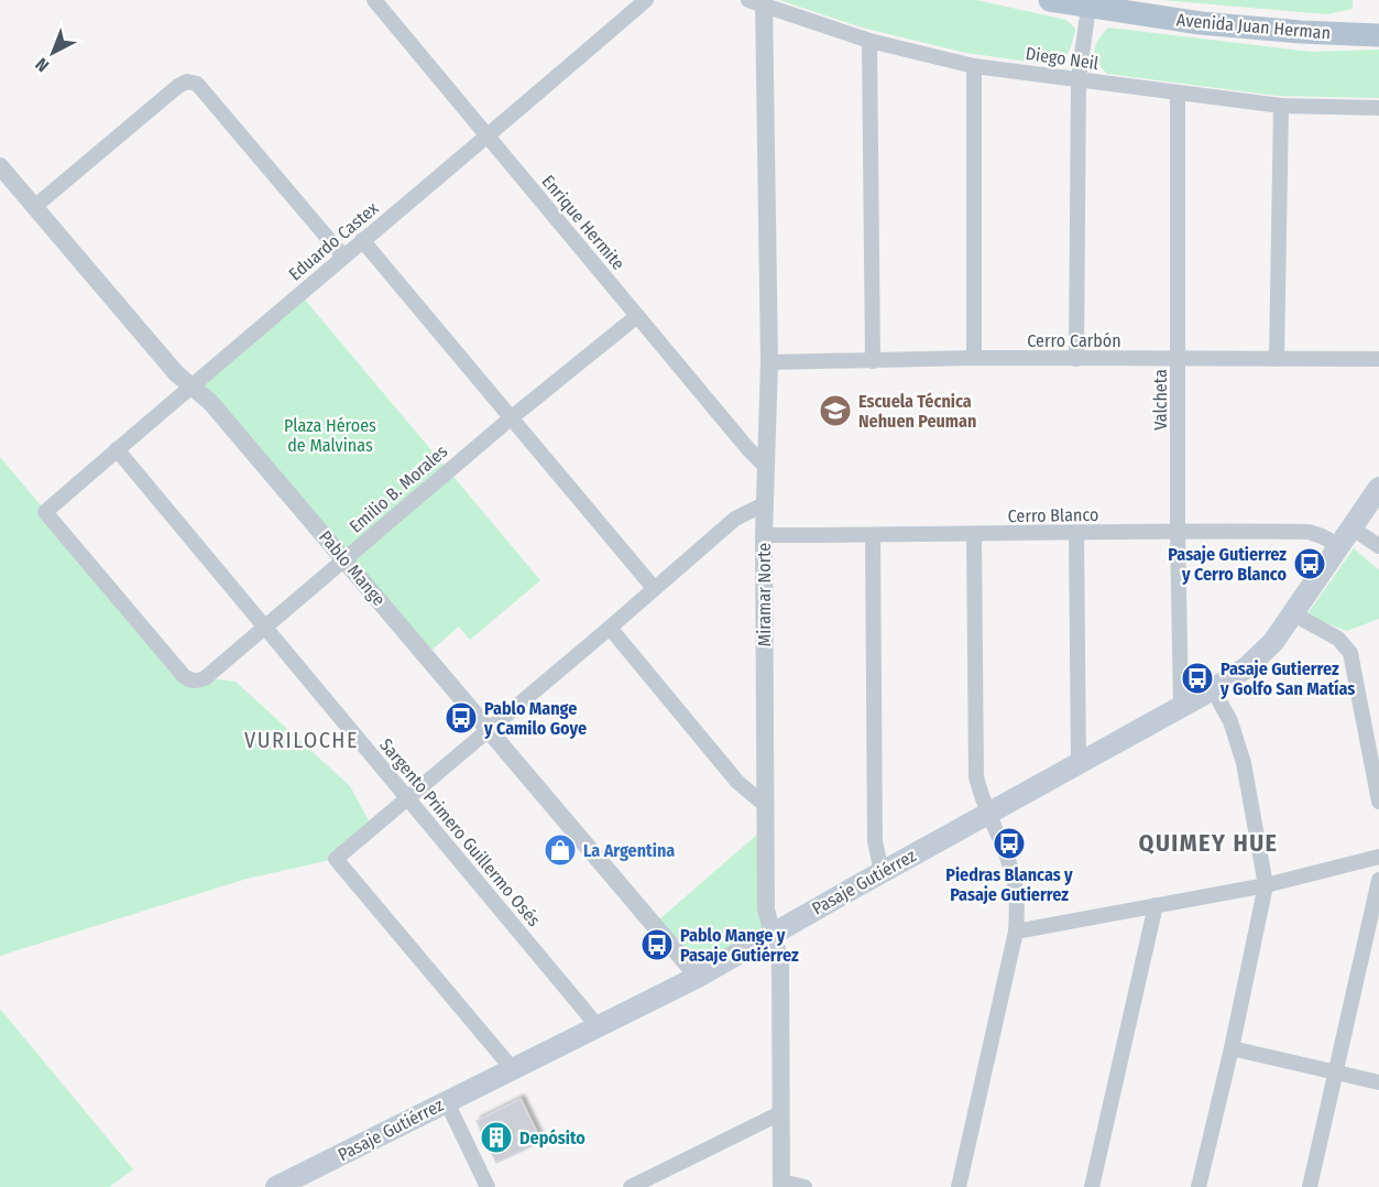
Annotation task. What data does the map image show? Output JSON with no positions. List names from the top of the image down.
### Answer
{
  "streets": {
    "main road": ["Avenida Juan Herman", "Pasaje Gutiérrez"],
    "street": [
      "Diego Neil",
      "Enrique Hermite",
      "Eduardo Castex",
      "Cerro Carbón",
      "Valcheta",
      "Emilio B. Morales",
      "Cerro Blanco",
      "Pablo Mange",
      "Miramar Norte",
      "Sargento Primero Guillermo Osés"
    ]
  },
  "crossings": [
    ["Diego Neil", "Valcheta"],
    ["Diego Neil", "Miramar Norte"],
    ["Enrique Hermite", "Eduardo Castex"],
    ["Enrique Hermite", "Emilio B. Morales"],
    ["Enrique Hermite", "Miramar Norte"],
    ["Eduardo Castex", "Emilio B. Morales"],
    ["Eduardo Castex", "Pablo Mange"],
    ["Eduardo Castex", "Sargento Primero Guillermo Osés"],
    ["Cerro Carbón", "Valcheta"],
    ["Cerro Carbón", "Miramar Norte"],
    ["Valcheta", "Cerro Blanco"],
    ["Valcheta", "Pasaje Gutiérrez"],
    ["Emilio B. Morales", "Pablo Mange"],
    ["Emilio B. Morales", "Sargento Primero Guillermo Osés"],
    ["Cerro Blanco", "Miramar Norte"],
    ["Cerro Blanco", "Pasaje Gutiérrez"],
    ["Pablo Mange", "Pasaje Gutiérrez"],
    ["Miramar Norte", "Pasaje Gutiérrez"],
    ["Sargento Primero Guillermo Osés", "Pasaje Gutiérrez"]
  ],
  "districts": ["VURILOCHE", "QUIMEY HUE"],
  "parks": ["Plaza Héroes de Malvinas"],
  "places": {
    "school or university": ["Escuela Técnica Nehuen Peuman"],
    "bus stop": [
      "Pasaje Gutierrez y Cerro Blanco",
      "Pasaje Gutierrez y Golfo San Matías",
      "Pablo Mange y Camilo Goye",
      "Piedras Blancas y Pasaje Gutierrez",
      "Pablo Mange y Pasaje Gutiérrez"
    ],
    "shop": ["La Argentina"],
    "building": ["Depósito"]
  },
  "north": "bottom left"
}
